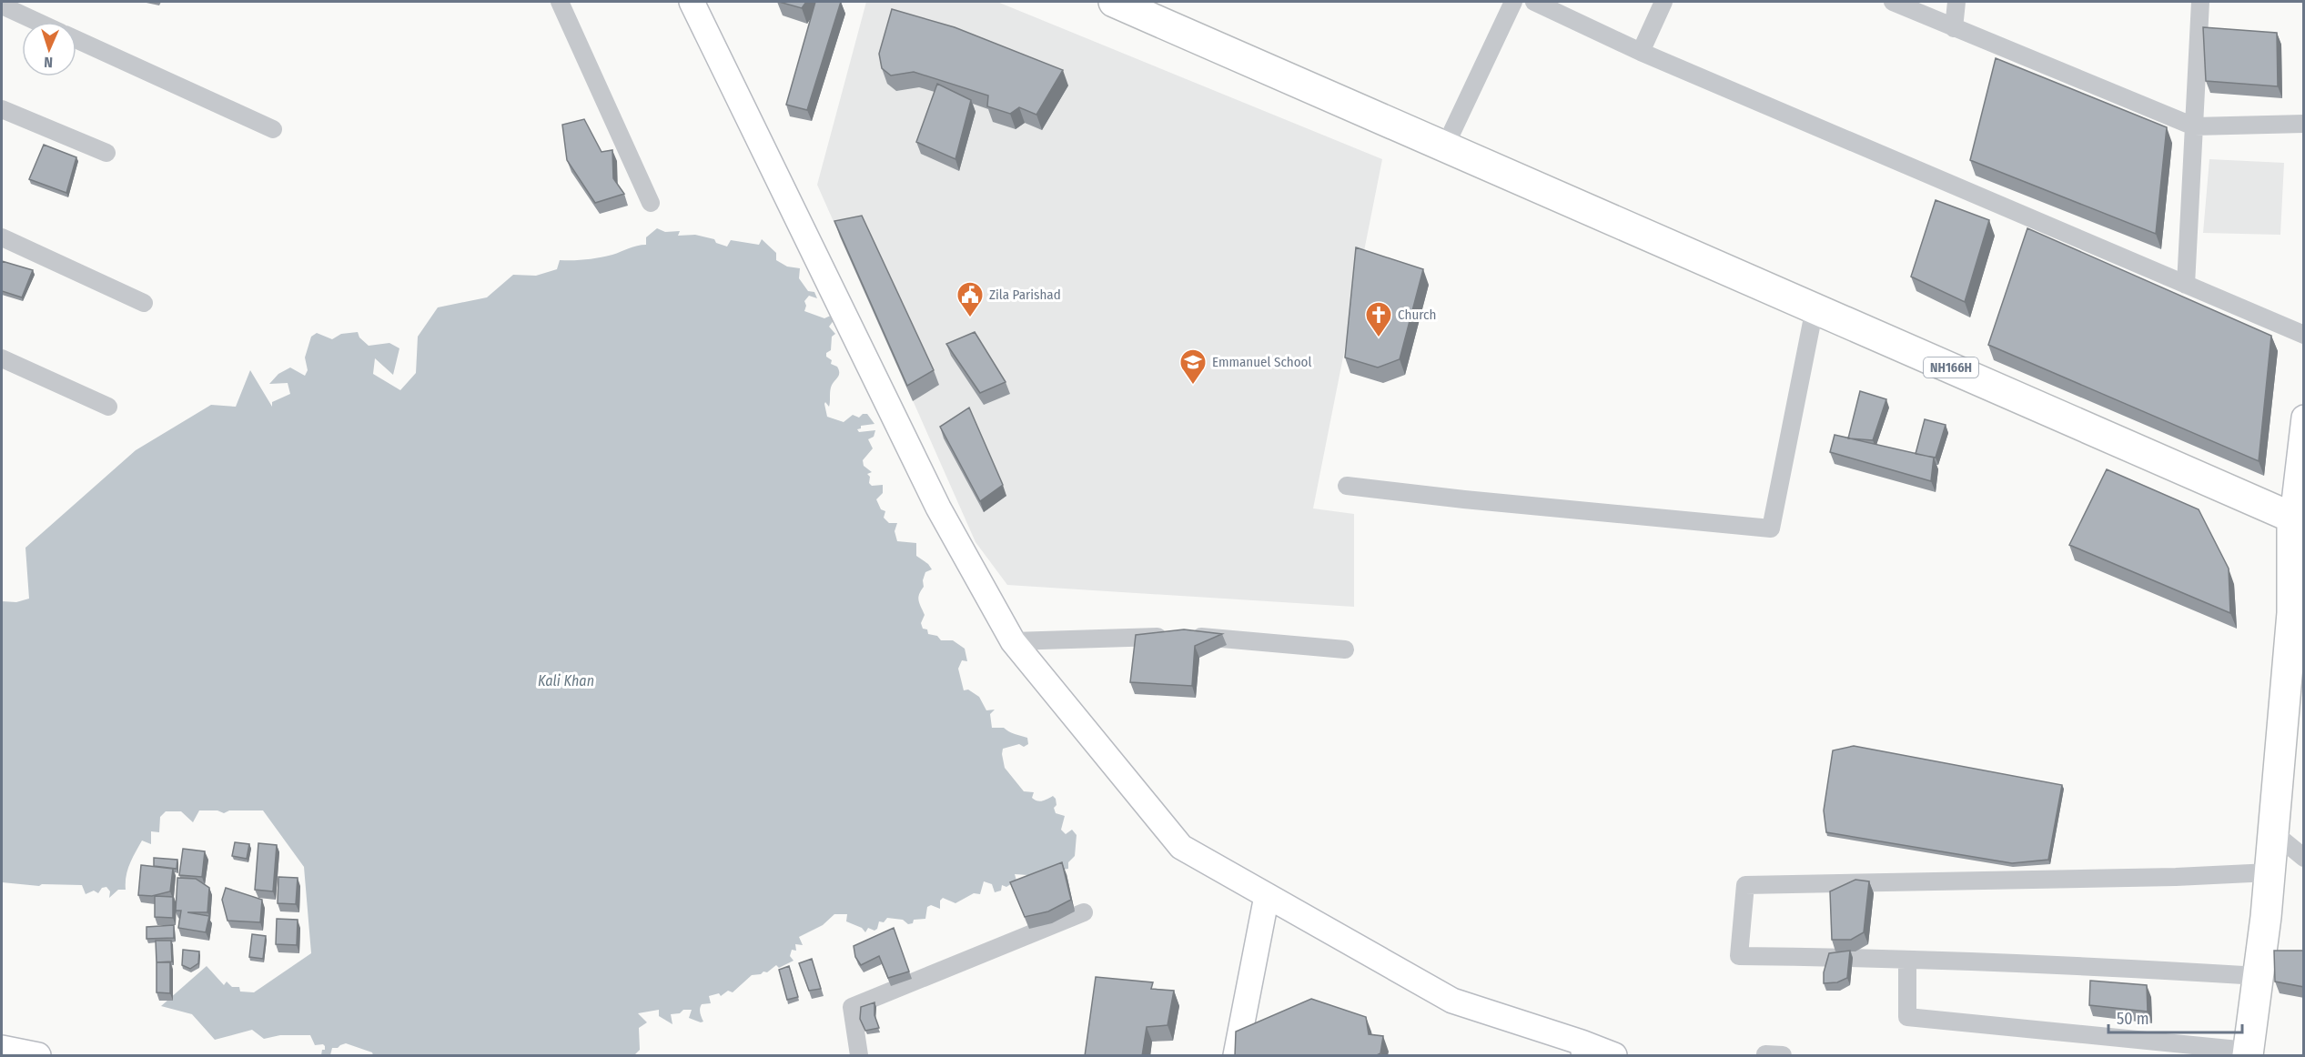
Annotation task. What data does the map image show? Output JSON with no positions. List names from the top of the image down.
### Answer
{
  "streets": {
    "highway": ["NH166H"]
  },
  "water": ["Kali Khan"],
  "places": {
    "public building": ["Zila Parishad"],
    "church": ["Church"],
    "school or university": ["Emmanuel School"]
  },
  "scale_bar": "50 m",
  "north": "bottom"
}
